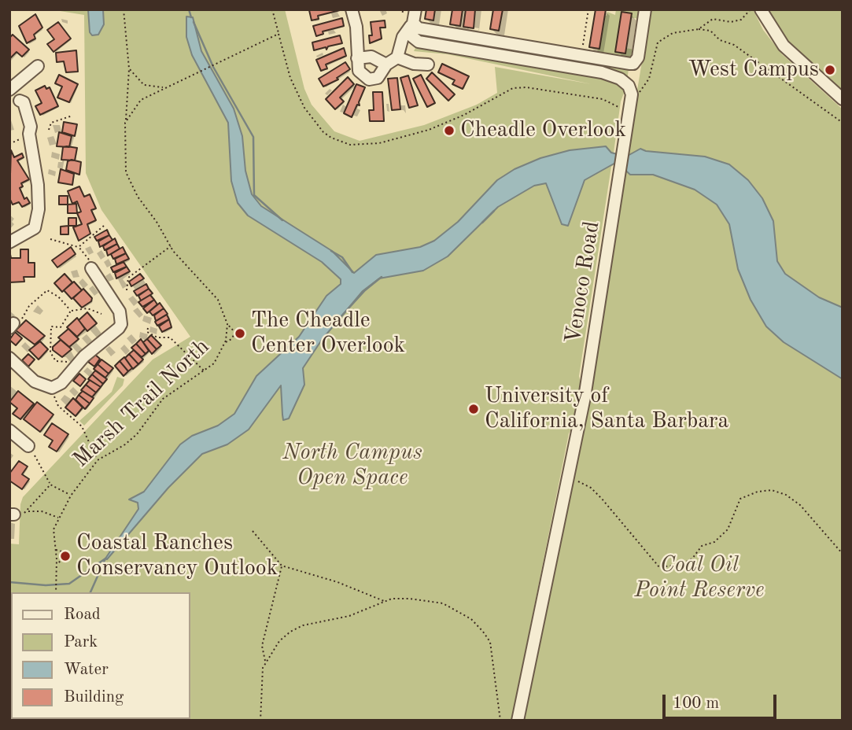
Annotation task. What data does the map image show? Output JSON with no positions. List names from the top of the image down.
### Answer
{
  "streets": {
    "street": ["Venoco Road"],
    "path": ["Marsh Trail North"]
  },
  "parks": ["North Campus Open Space", "Coal Oil Point Reserve"],
  "places": [
    "West Campus",
    "Cheadle Overlook",
    "The Cheadle Center Overlook",
    "University of California, Santa Barbara",
    "Coastal Ranches Conservancy Outlook"
  ],
  "legend": [
    "Road",
    "Park",
    "Water",
    "Building"
  ],
  "scale_bar": "100 m"
}
